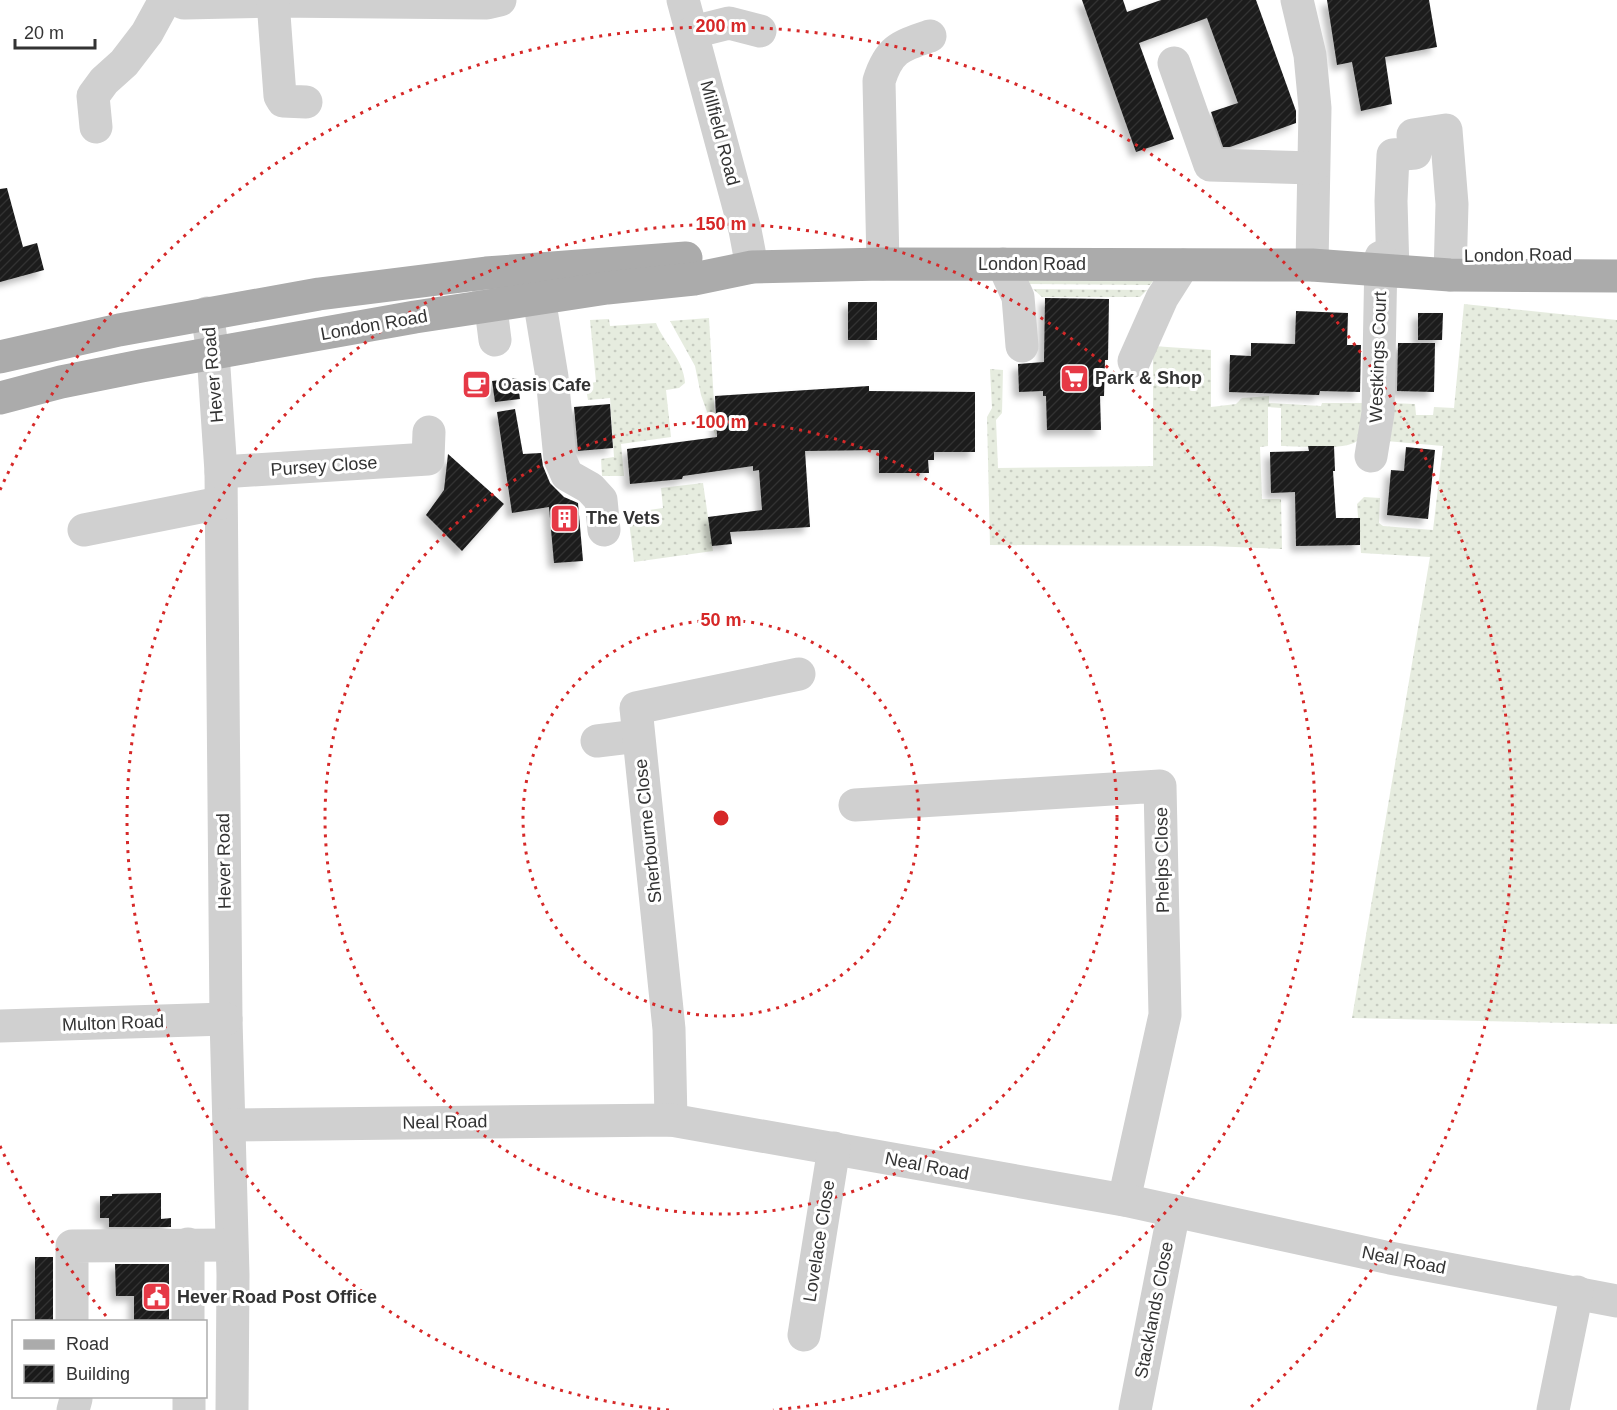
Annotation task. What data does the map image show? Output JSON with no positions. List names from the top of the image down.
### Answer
{
  "streets": {
    "main road": ["London Road"],
    "street": [
      "Millfield Road",
      "Westkings Court",
      "Hever Road",
      "Pursey Close",
      "Sherbourne Close",
      "Phelps Close",
      "Multon Road",
      "Neal Road",
      "Lovelace Close",
      "Stacklands Close"
    ]
  },
  "crossings": [
    ["Millfield Road", "London Road"],
    ["London Road", "Westkings Court"],
    ["London Road", "Hever Road"],
    ["Hever Road", "Pursey Close"],
    ["Hever Road", "Multon Road"],
    ["Hever Road", "Neal Road"],
    ["Sherbourne Close", "Neal Road"],
    ["Phelps Close", "Neal Road"],
    ["Neal Road", "Lovelace Close"],
    ["Neal Road", "Stacklands Close"]
  ],
  "places": {
    "supermarket": ["Park & Shop"],
    "cafe": ["Oasis Cafe"],
    "building": ["The Vets"],
    "public building": ["Hever Road Post Office"]
  },
  "legend": ["Road", "Building"],
  "scale_bar": "20 m",
  "rings": [
    "200 m",
    "150 m",
    "100 m",
    "50 m"
  ]
}
